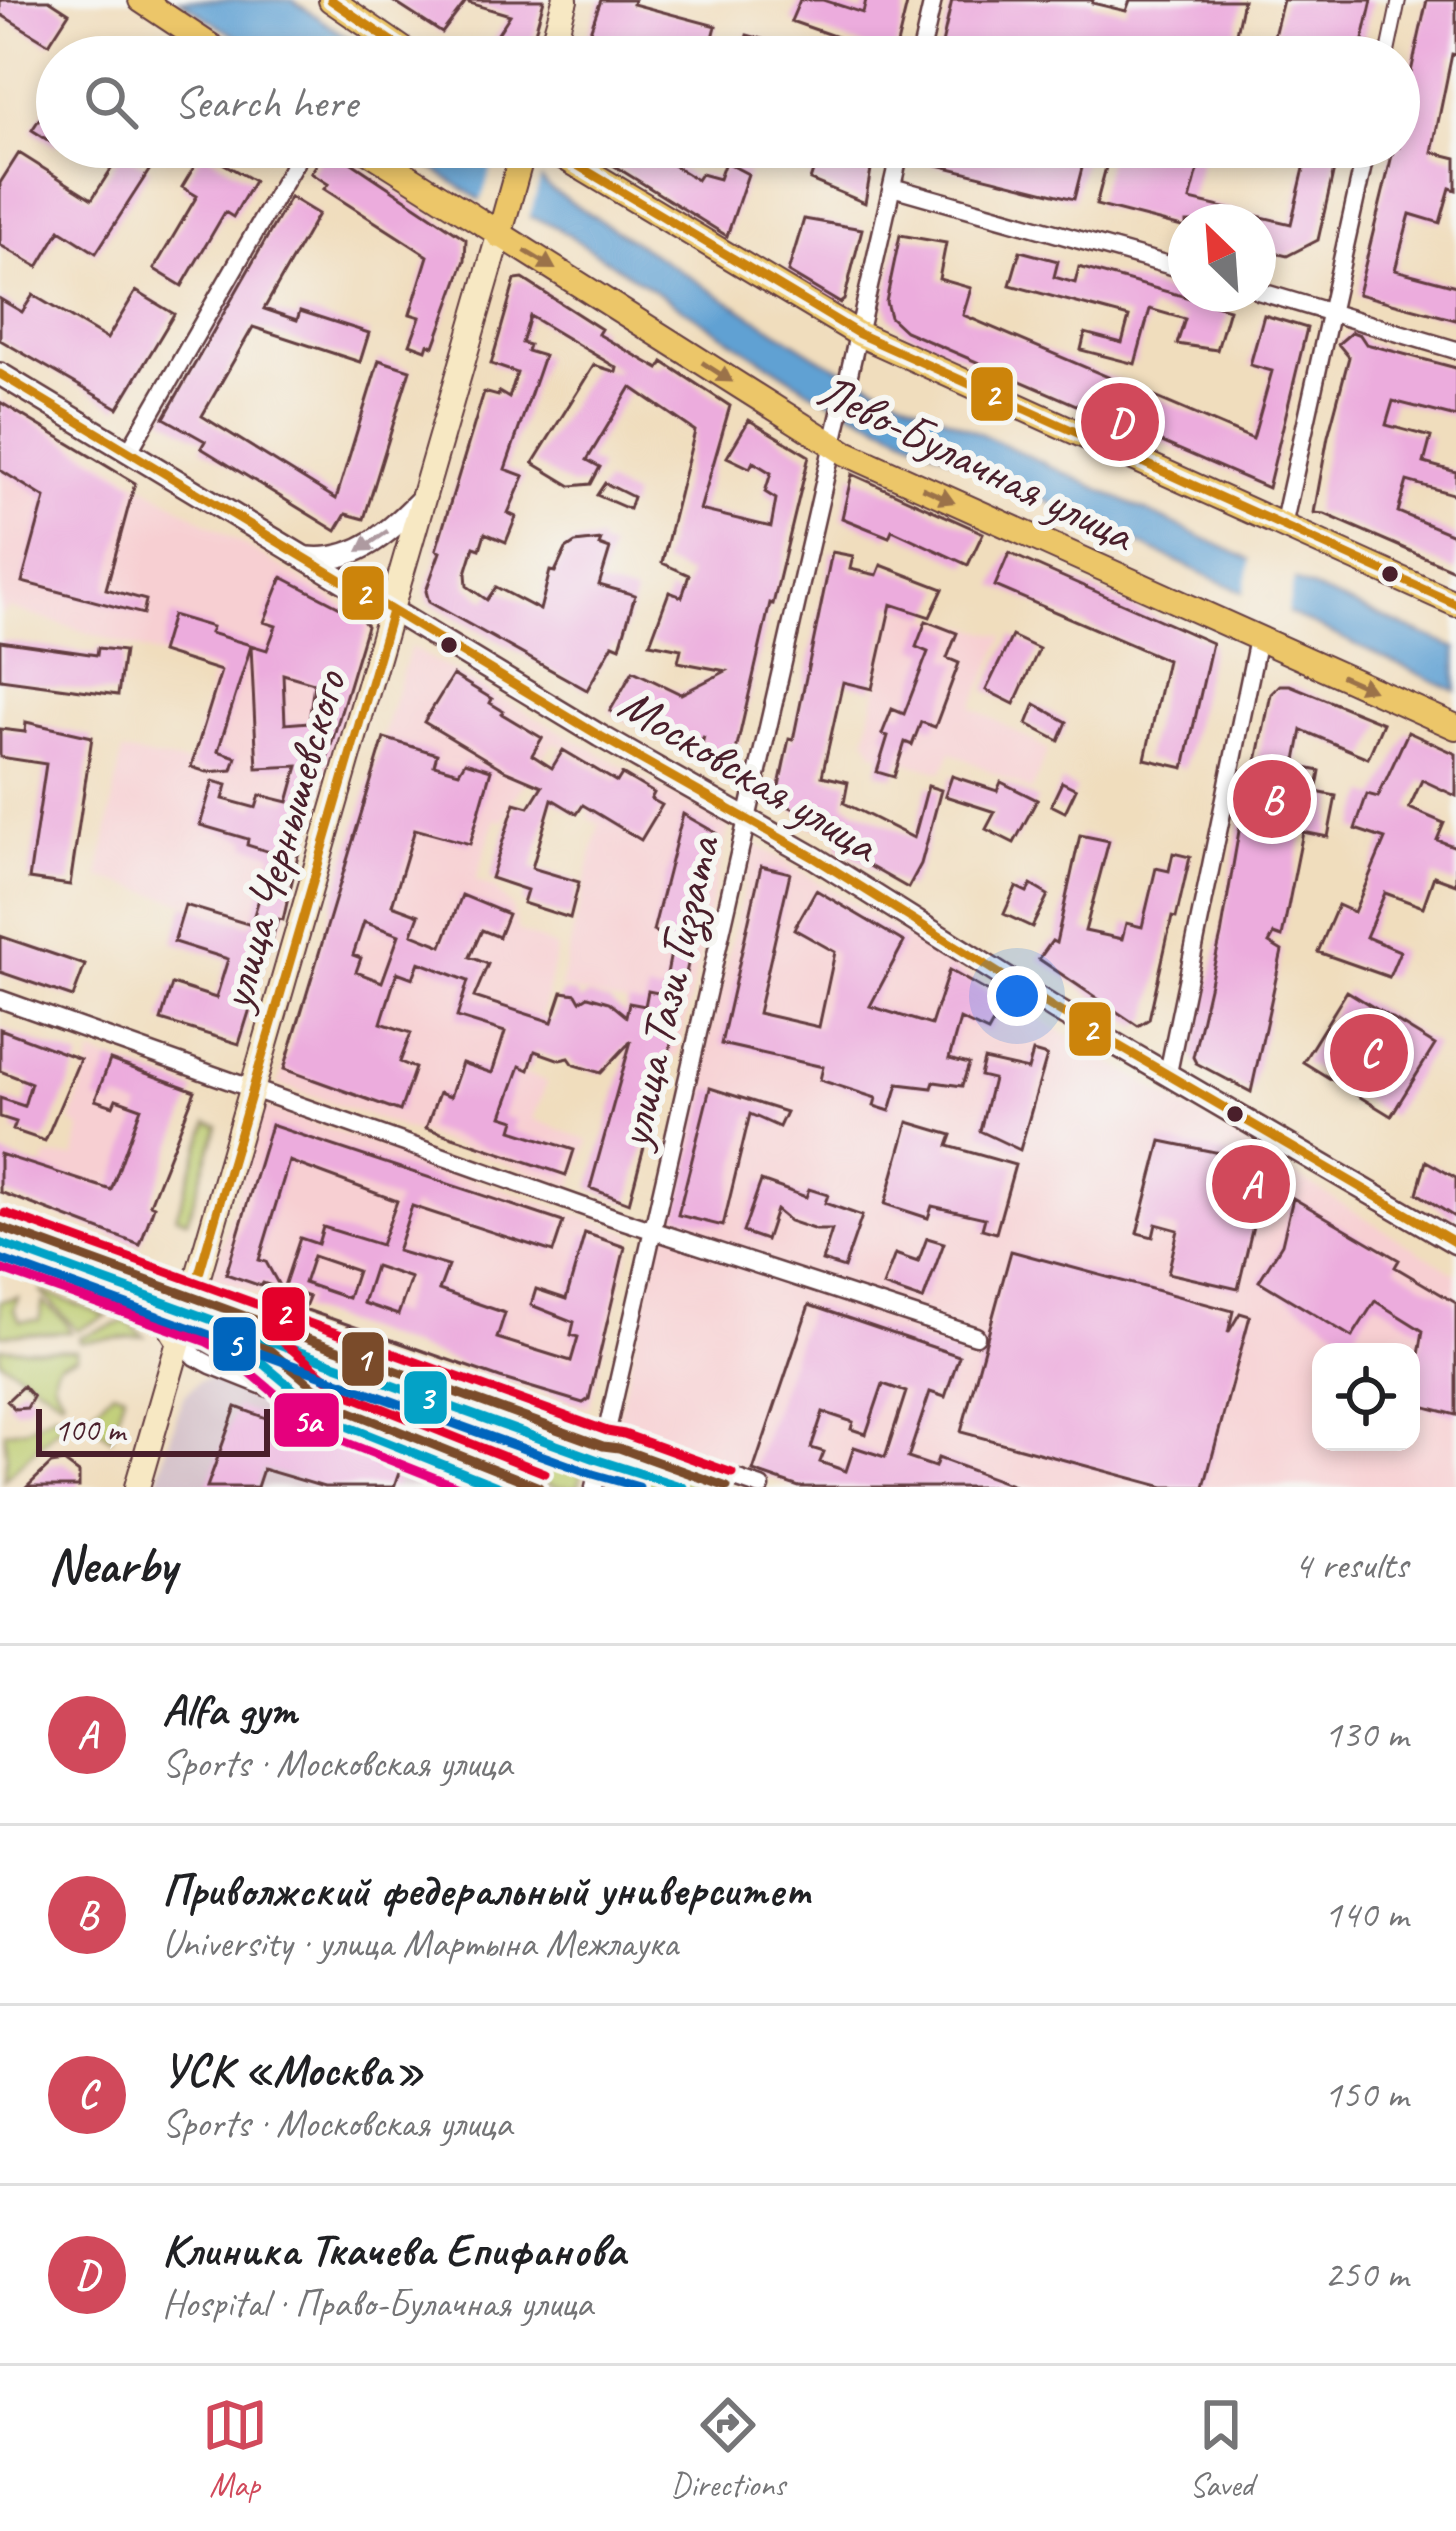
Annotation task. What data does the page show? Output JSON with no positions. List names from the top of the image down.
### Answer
{
  "streets": {
    "main road": ["Лево-Булачная улица", "улица Чернышевского"],
    "street": ["Московская улица", "улица Тази Гиззата"]
  },
  "crossings": [
    ["Лево-Булачная улица", "улица Чернышевского"],
    ["Лево-Булачная улица", "улица Тази Гиззата"],
    ["Московская улица", "улица Чернышевского"],
    ["Московская улица", "улица Тази Гиззата"]
  ],
  "lines": [
    "transit line 2",
    "transit line 1",
    "transit line 3",
    "transit line 5",
    "transit line 5а"
  ],
  "scale_bar": "100 m",
  "north": "top left",
  "page": {
    "search": "Search here",
    "pins": [
      "D",
      "B",
      "C",
      "A"
    ],
    "scale": "100 m",
    "heading": ["Nearby", "4 results"],
    "list": [
      {
        "mark": "A",
        "name": "Alfa gym",
        "note": "Sports · Московская улица",
        "value": "130 m"
      },
      {
        "mark": "B",
        "name": "Приволжский федеральный университет",
        "note": "University · улица Мартына Межлаука",
        "value": "140 m"
      },
      {
        "mark": "C",
        "name": "УСК «Москва»",
        "note": "Sports · Московская улица",
        "value": "150 m"
      },
      {
        "mark": "D",
        "name": "Клиника Ткачева Епифанова",
        "note": "Hospital · Право-Булачная улица",
        "value": "250 m"
      }
    ],
    "nav": ["Map", "Directions", "Saved"]
  }
}
